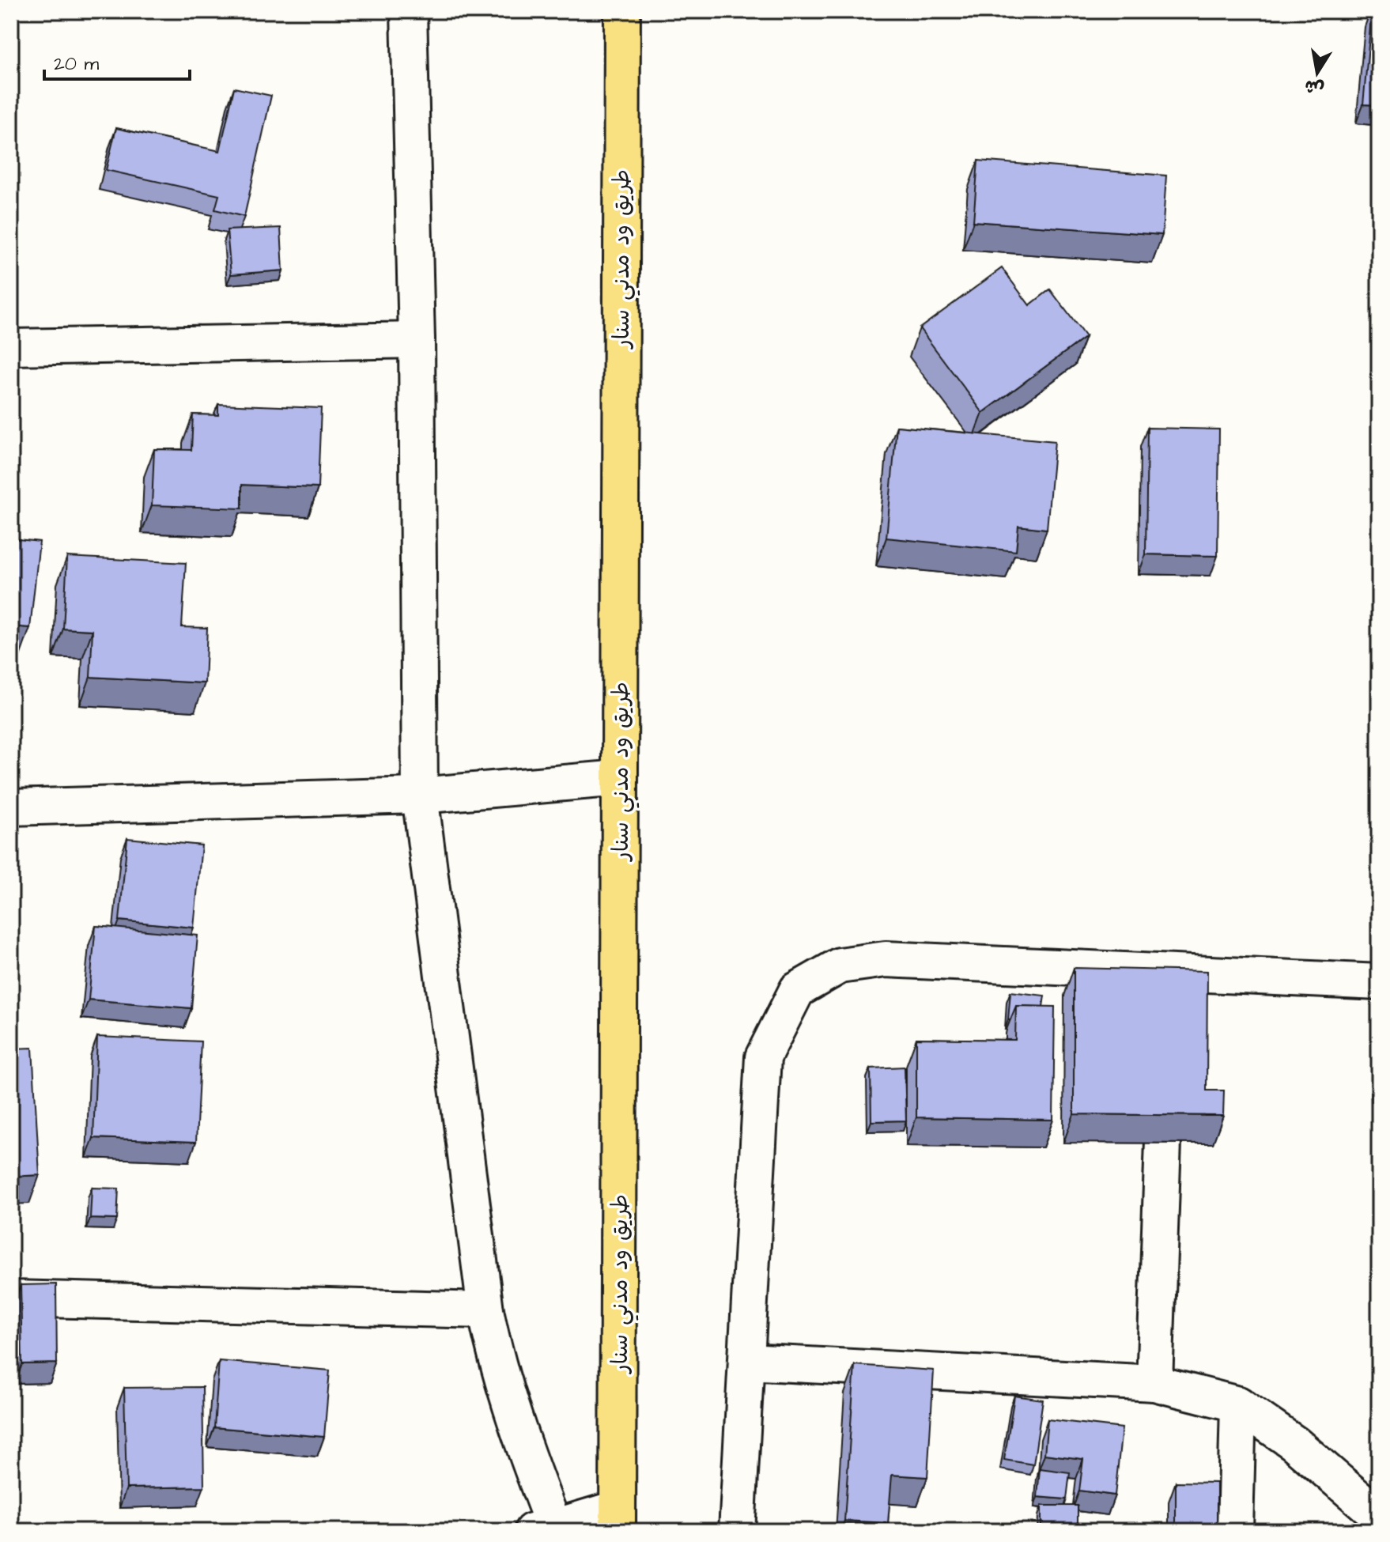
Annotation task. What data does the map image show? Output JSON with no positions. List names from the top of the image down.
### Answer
{
  "streets": {
    "highway": ["طريق ود مدني سنار"]
  },
  "scale_bar": "20 m",
  "north": "bottom"
}
